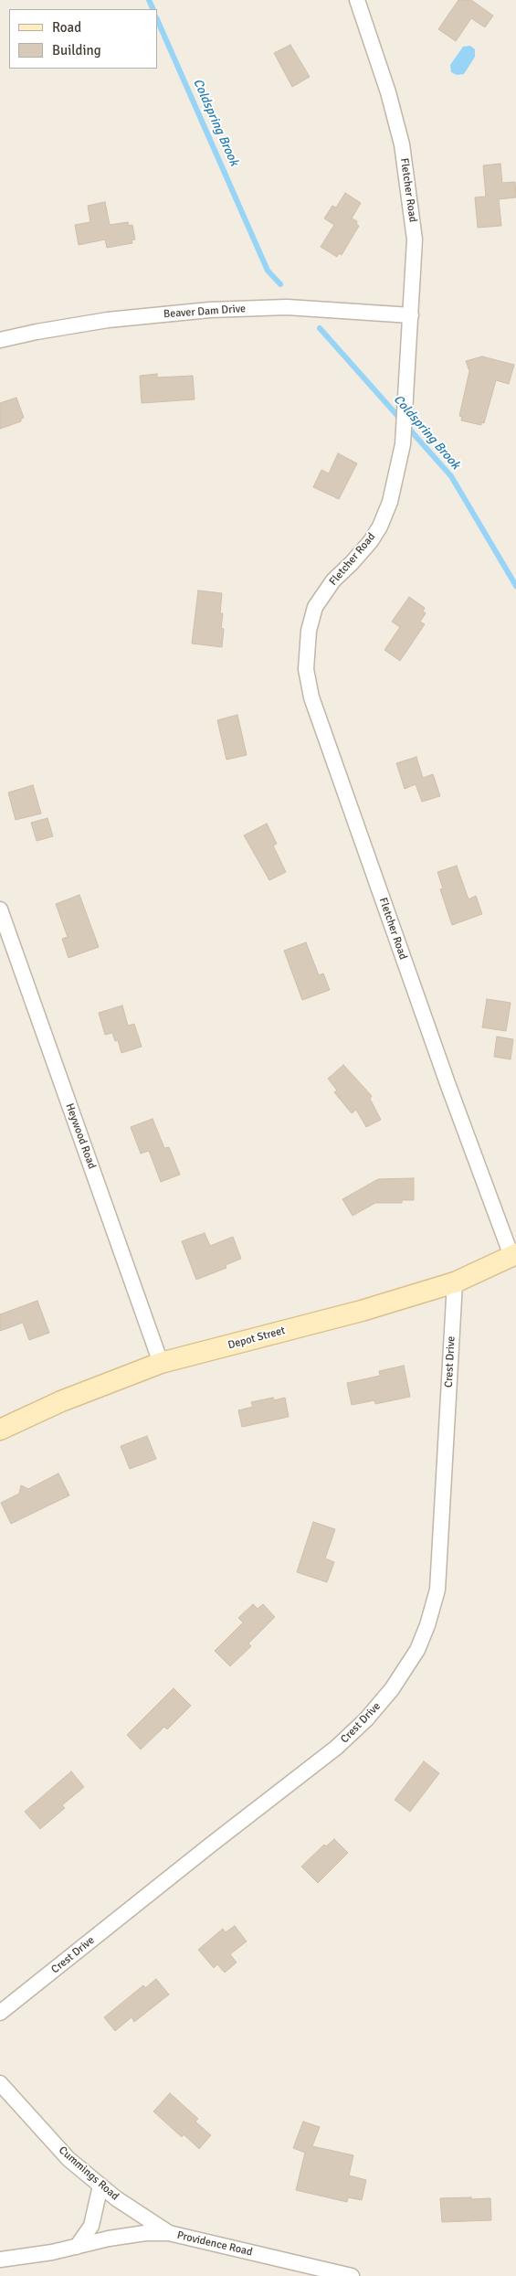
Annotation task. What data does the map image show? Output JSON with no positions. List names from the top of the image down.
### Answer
{
  "streets": {
    "main road": ["Depot Street"],
    "street": [
      "Fletcher Road",
      "Beaver Dam Drive",
      "Heywood Road",
      "Crest Drive",
      "Cummings Road",
      "Providence Road"
    ]
  },
  "crossings": [
    ["Fletcher Road", "Beaver Dam Drive"],
    ["Fletcher Road", "Depot Street"],
    ["Heywood Road", "Depot Street"],
    ["Depot Street", "Crest Drive"],
    ["Cummings Road", "Providence Road"]
  ],
  "water": ["Coldspring Brook"],
  "legend": ["Road", "Building"]
}
